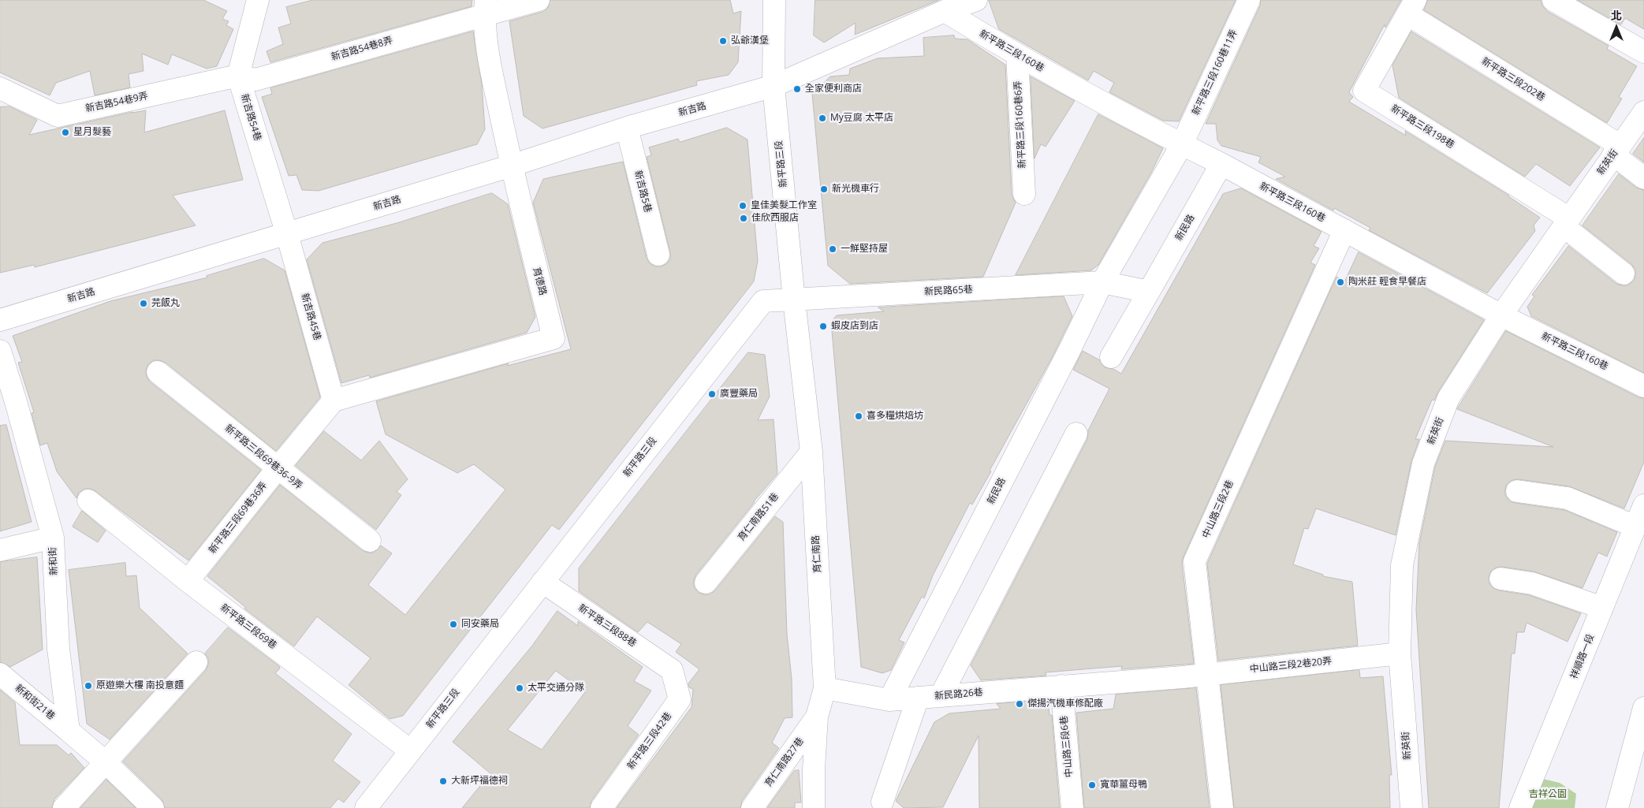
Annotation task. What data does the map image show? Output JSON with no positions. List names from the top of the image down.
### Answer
{
  "streets": {
    "street": [
      "新吉路54巷8弄",
      "新平路三段160巷",
      "新平路三段160巷11弄",
      "新平路三段202巷",
      "新吉路54巷9弄",
      "新吉路",
      "新吉路54巷",
      "新平路三段160巷6弄",
      "新平路三段198巷",
      "新英街",
      "新平路三段",
      "新吉路5巷",
      "新民路",
      "育德路",
      "新民路65巷",
      "新吉路45巷",
      "新平路三段69巷36-9弄",
      "中山路三段2巷",
      "育仁南路51巷",
      "新平路三段69巷36弄",
      "育仁南路",
      "新和街",
      "新平路三段88巷",
      "新平路三段69巷",
      "祥順路一段",
      "中山路三段2巷20弄",
      "新民路26巷",
      "新和街21巷",
      "新平路三段42巷",
      "中山路三段6巷",
      "育仁南路27巷"
    ]
  },
  "crossings": [
    ["新吉路54巷8弄", "新吉路54巷9弄"],
    ["新吉路54巷8弄", "新吉路54巷"],
    ["新吉路54巷8弄", "育德路"],
    ["新平路三段160巷", "新平路三段160巷11弄"],
    ["新平路三段160巷", "新平路三段160巷6弄"],
    ["新平路三段160巷", "新英街"],
    ["新平路三段160巷", "新民路"],
    ["新平路三段160巷", "中山路三段2巷"],
    ["新平路三段160巷11弄", "新民路"],
    ["新平路三段202巷", "新平路三段198巷"],
    ["新平路三段202巷", "新英街"],
    ["新吉路54巷9弄", "新吉路54巷"],
    ["新吉路", "新吉路54巷"],
    ["新吉路", "新平路三段"],
    ["新吉路", "新吉路5巷"],
    ["新吉路", "育德路"],
    ["新吉路", "新吉路45巷"],
    ["新吉路54巷", "新吉路45巷"],
    ["新平路三段198巷", "新英街"],
    ["新英街", "中山路三段2巷20弄"],
    ["新平路三段", "新民路65巷"],
    ["新平路三段", "育仁南路"],
    ["新平路三段", "新平路三段88巷"],
    ["新平路三段", "新平路三段69巷"],
    ["新民路", "新民路65巷"],
    ["新民路", "新民路26巷"],
    ["育德路", "新吉路45巷"],
    ["育德路", "新平路三段69巷36弄"],
    ["新民路65巷", "育仁南路"],
    ["新吉路45巷", "新平路三段69巷36弄"],
    ["新平路三段69巷36-9弄", "新平路三段69巷36弄"],
    ["中山路三段2巷", "中山路三段2巷20弄"],
    ["育仁南路51巷", "育仁南路"],
    ["新平路三段69巷36弄", "新平路三段69巷"],
    ["育仁南路", "新民路26巷"],
    ["育仁南路", "育仁南路27巷"],
    ["新和街", "新和街21巷"],
    ["新平路三段88巷", "新平路三段42巷"],
    ["中山路三段2巷20弄", "新民路26巷"],
    ["新民路26巷", "中山路三段6巷"]
  ],
  "parks": ["吉祥公園"],
  "places": [
    "弘爺漢堡",
    "全家便利商店",
    "My豆腐 太平店",
    "星月髮藝",
    "新光機車行",
    "皇佳美髮工作室",
    "佳欣西服店",
    "一鮮堅持屋",
    "陶米莊 輕食早餐店",
    "芫飯丸",
    "蝦皮店到店",
    "廣豐藥局",
    "喜多糧烘焙坊",
    "同安藥局",
    "原遊樂大樓 南投意麵",
    "太平交通分隊",
    "傑揚汽機車修配廠",
    "大新坪福德祠",
    "寬華薑母鴨"
  ],
  "north": "top"
}
